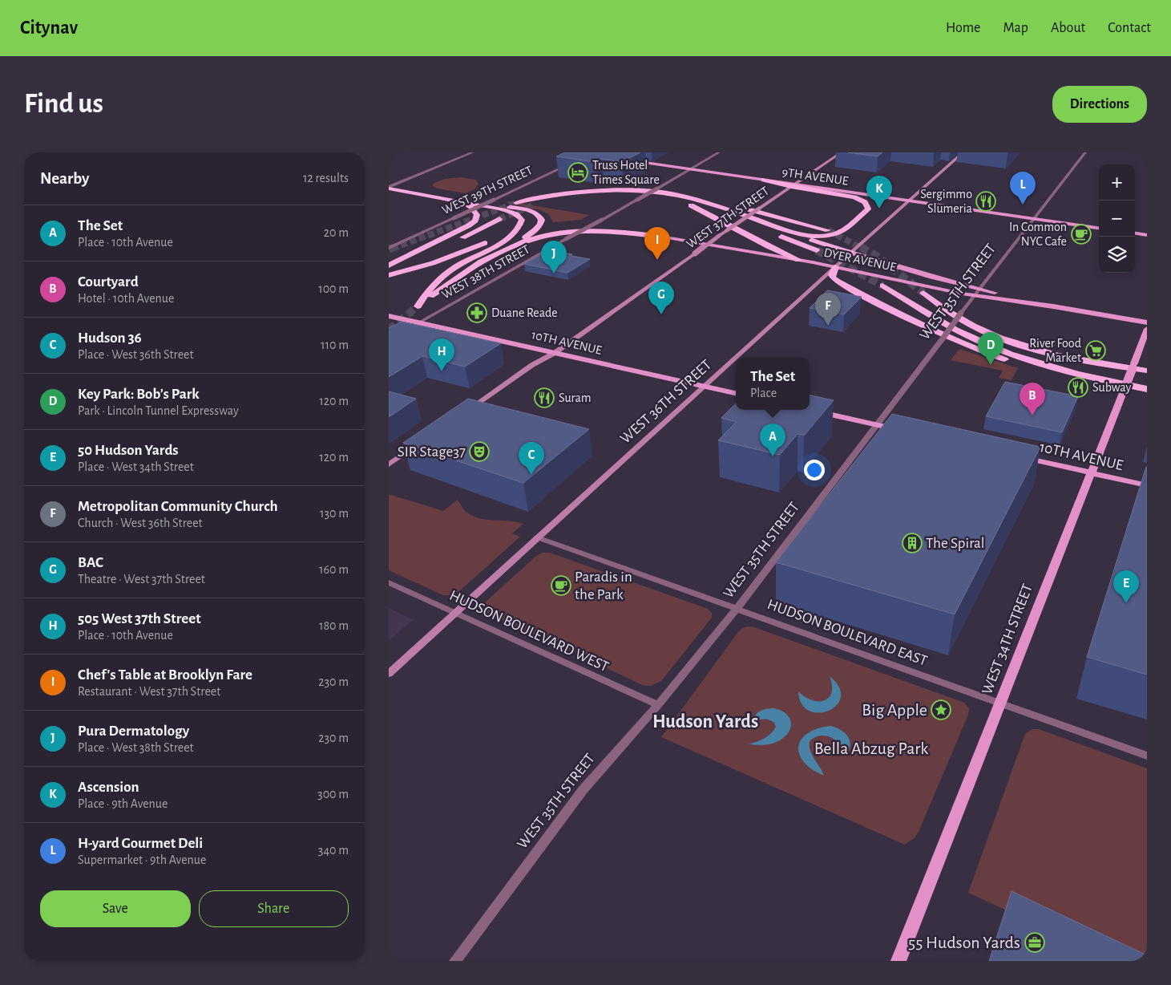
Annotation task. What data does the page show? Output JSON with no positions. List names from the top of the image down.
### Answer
{
  "streets": {
    "main road": [
      "9TH AVENUE",
      "WEST 37TH STREET",
      "DYER AVENUE",
      "10TH AVENUE",
      "WEST 36TH STREET",
      "WEST 34TH STREET"
    ],
    "street": [
      "WEST 39TH STREET",
      "WEST 38TH STREET",
      "WEST 35TH STREET",
      "HUDSON BOULEVARD WEST",
      "HUDSON BOULEVARD EAST"
    ]
  },
  "crossings": [
    ["9TH AVENUE", "WEST 37TH STREET"],
    ["9TH AVENUE", "WEST 38TH STREET"],
    ["9TH AVENUE", "WEST 35TH STREET"],
    ["9TH AVENUE", "WEST 36TH STREET"],
    ["WEST 37TH STREET", "10TH AVENUE"],
    ["DYER AVENUE", "WEST 35TH STREET"],
    ["DYER AVENUE", "WEST 36TH STREET"],
    ["WEST 38TH STREET", "10TH AVENUE"],
    ["WEST 35TH STREET", "HUDSON BOULEVARD WEST"],
    ["WEST 35TH STREET", "HUDSON BOULEVARD EAST"],
    ["10TH AVENUE", "WEST 36TH STREET"],
    ["10TH AVENUE", "WEST 34TH STREET"],
    ["WEST 36TH STREET", "HUDSON BOULEVARD WEST"],
    ["WEST 36TH STREET", "HUDSON BOULEVARD EAST"],
    ["HUDSON BOULEVARD EAST", "WEST 34TH STREET"]
  ],
  "districts": ["Hudson Yards"],
  "parks": ["Bella Abzug Park"],
  "places": {
    "hotel": ["Truss Hotel Times Square"],
    "restaurant": ["Sergimmo Slumeria", "Subway", "Suram"],
    "cafe": ["In Common NYC Cafe", "Paradis in the Park"],
    "pharmacy": ["Duane Reade"],
    "supermarket": ["River Food Market"],
    "theatre": ["SIR Stage37"],
    "building": ["The Spiral"],
    "place": ["Big Apple"],
    "office": ["55 Hudson Yards"]
  },
  "page": {
    "header": "Citynav",
    "nav": [
      "Home",
      "Map",
      "About",
      "Contact"
    ],
    "buttons": [
      "Directions",
      ["Save", "Share"]
    ],
    "title": "Find us",
    "heading": ["Nearby", "12 results"],
    "map_buttons": ["+", "−"],
    "pins": [
      "L",
      "K",
      "I",
      "J",
      "G",
      "F",
      "D",
      "H",
      "B",
      "A",
      "C",
      "E"
    ],
    "list": [
      {
        "mark": "A",
        "name": "The Set",
        "note": "Place · 10th Avenue",
        "value": "20 m"
      },
      {
        "mark": "B",
        "name": "Courtyard",
        "note": "Hotel · 10th Avenue",
        "value": "100 m"
      },
      {
        "mark": "C",
        "name": "Hudson 36",
        "note": "Place · West 36th Street",
        "value": "110 m"
      },
      {
        "mark": "D",
        "name": "Key Park: Bob’s Park",
        "note": "Park · Lincoln Tunnel Expressway",
        "value": "120 m"
      },
      {
        "mark": "E",
        "name": "50 Hudson Yards",
        "note": "Place · West 34th Street",
        "value": "120 m"
      },
      {
        "mark": "F",
        "name": "Metropolitan Community Church",
        "note": "Church · West 36th Street",
        "value": "130 m"
      },
      {
        "mark": "G",
        "name": "BAC",
        "note": "Theatre · West 37th Street",
        "value": "160 m"
      },
      {
        "mark": "H",
        "name": "505 West 37th Street",
        "note": "Place · 10th Avenue",
        "value": "180 m"
      },
      {
        "mark": "I",
        "name": "Chef's Table at Brooklyn Fare",
        "note": "Restaurant · West 37th Street",
        "value": "230 m"
      },
      {
        "mark": "J",
        "name": "Pura Dermatology",
        "note": "Place · West 38th Street",
        "value": "230 m"
      },
      {
        "mark": "K",
        "name": "Ascension",
        "note": "Place · 9th Avenue",
        "value": "300 m"
      },
      {
        "mark": "L",
        "name": "H-yard Gourmet Deli",
        "note": "Supermarket · 9th Avenue",
        "value": "340 m"
      }
    ],
    "popup": ["The Set", "Place"]
  }
}
